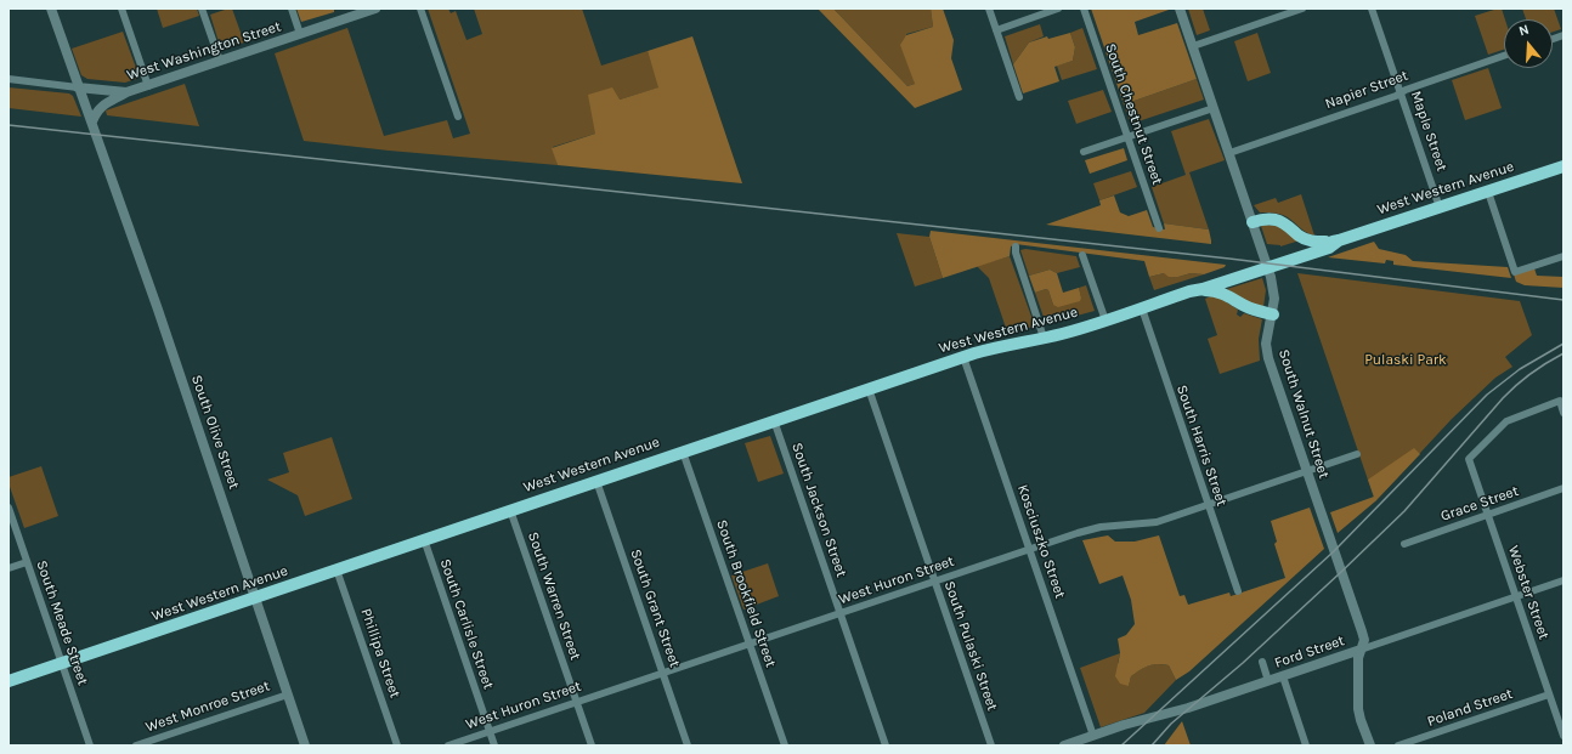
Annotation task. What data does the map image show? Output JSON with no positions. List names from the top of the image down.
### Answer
{
  "streets": {
    "main road": ["West Western Avenue"],
    "street": [
      "West Washington Street",
      "Napier Street",
      "South Chestnut Street",
      "Maple Street",
      "South Walnut Street",
      "South Olive Street",
      "South Harris Street",
      "Grace Street",
      "South Jackson Street",
      "Kosciuszko Street",
      "West Huron Street",
      "Webster Street",
      "South Brookfield Street",
      "South Warren Street",
      "South Grant Street",
      "South Meade Street",
      "South Carlisle Street",
      "South Pulaski Street",
      "Ford Street",
      "Phillipa Street",
      "West Monroe Street",
      "Poland Street"
    ]
  },
  "crossings": [
    ["West Washington Street", "South Olive Street"],
    ["Napier Street", "Maple Street"],
    ["Napier Street", "South Walnut Street"],
    ["Maple Street", "West Western Avenue"],
    ["West Western Avenue", "South Walnut Street"],
    ["West Western Avenue", "South Olive Street"],
    ["West Western Avenue", "South Harris Street"],
    ["West Western Avenue", "South Jackson Street"],
    ["West Western Avenue", "Kosciuszko Street"],
    ["West Western Avenue", "South Brookfield Street"],
    ["West Western Avenue", "South Warren Street"],
    ["West Western Avenue", "South Grant Street"],
    ["West Western Avenue", "South Meade Street"],
    ["West Western Avenue", "South Carlisle Street"],
    ["West Western Avenue", "South Pulaski Street"],
    ["West Western Avenue", "Phillipa Street"],
    ["South Walnut Street", "West Huron Street"],
    ["South Walnut Street", "Ford Street"],
    ["South Olive Street", "West Monroe Street"],
    ["South Harris Street", "West Huron Street"],
    ["Grace Street", "Webster Street"],
    ["South Jackson Street", "West Huron Street"],
    ["Kosciuszko Street", "West Huron Street"],
    ["Kosciuszko Street", "Ford Street"],
    ["West Huron Street", "South Brookfield Street"],
    ["West Huron Street", "South Warren Street"],
    ["West Huron Street", "South Grant Street"],
    ["West Huron Street", "South Carlisle Street"],
    ["West Huron Street", "South Pulaski Street"],
    ["Webster Street", "Ford Street"],
    ["Webster Street", "Poland Street"]
  ],
  "parks": ["Pulaski Park"],
  "north": "top"
}
